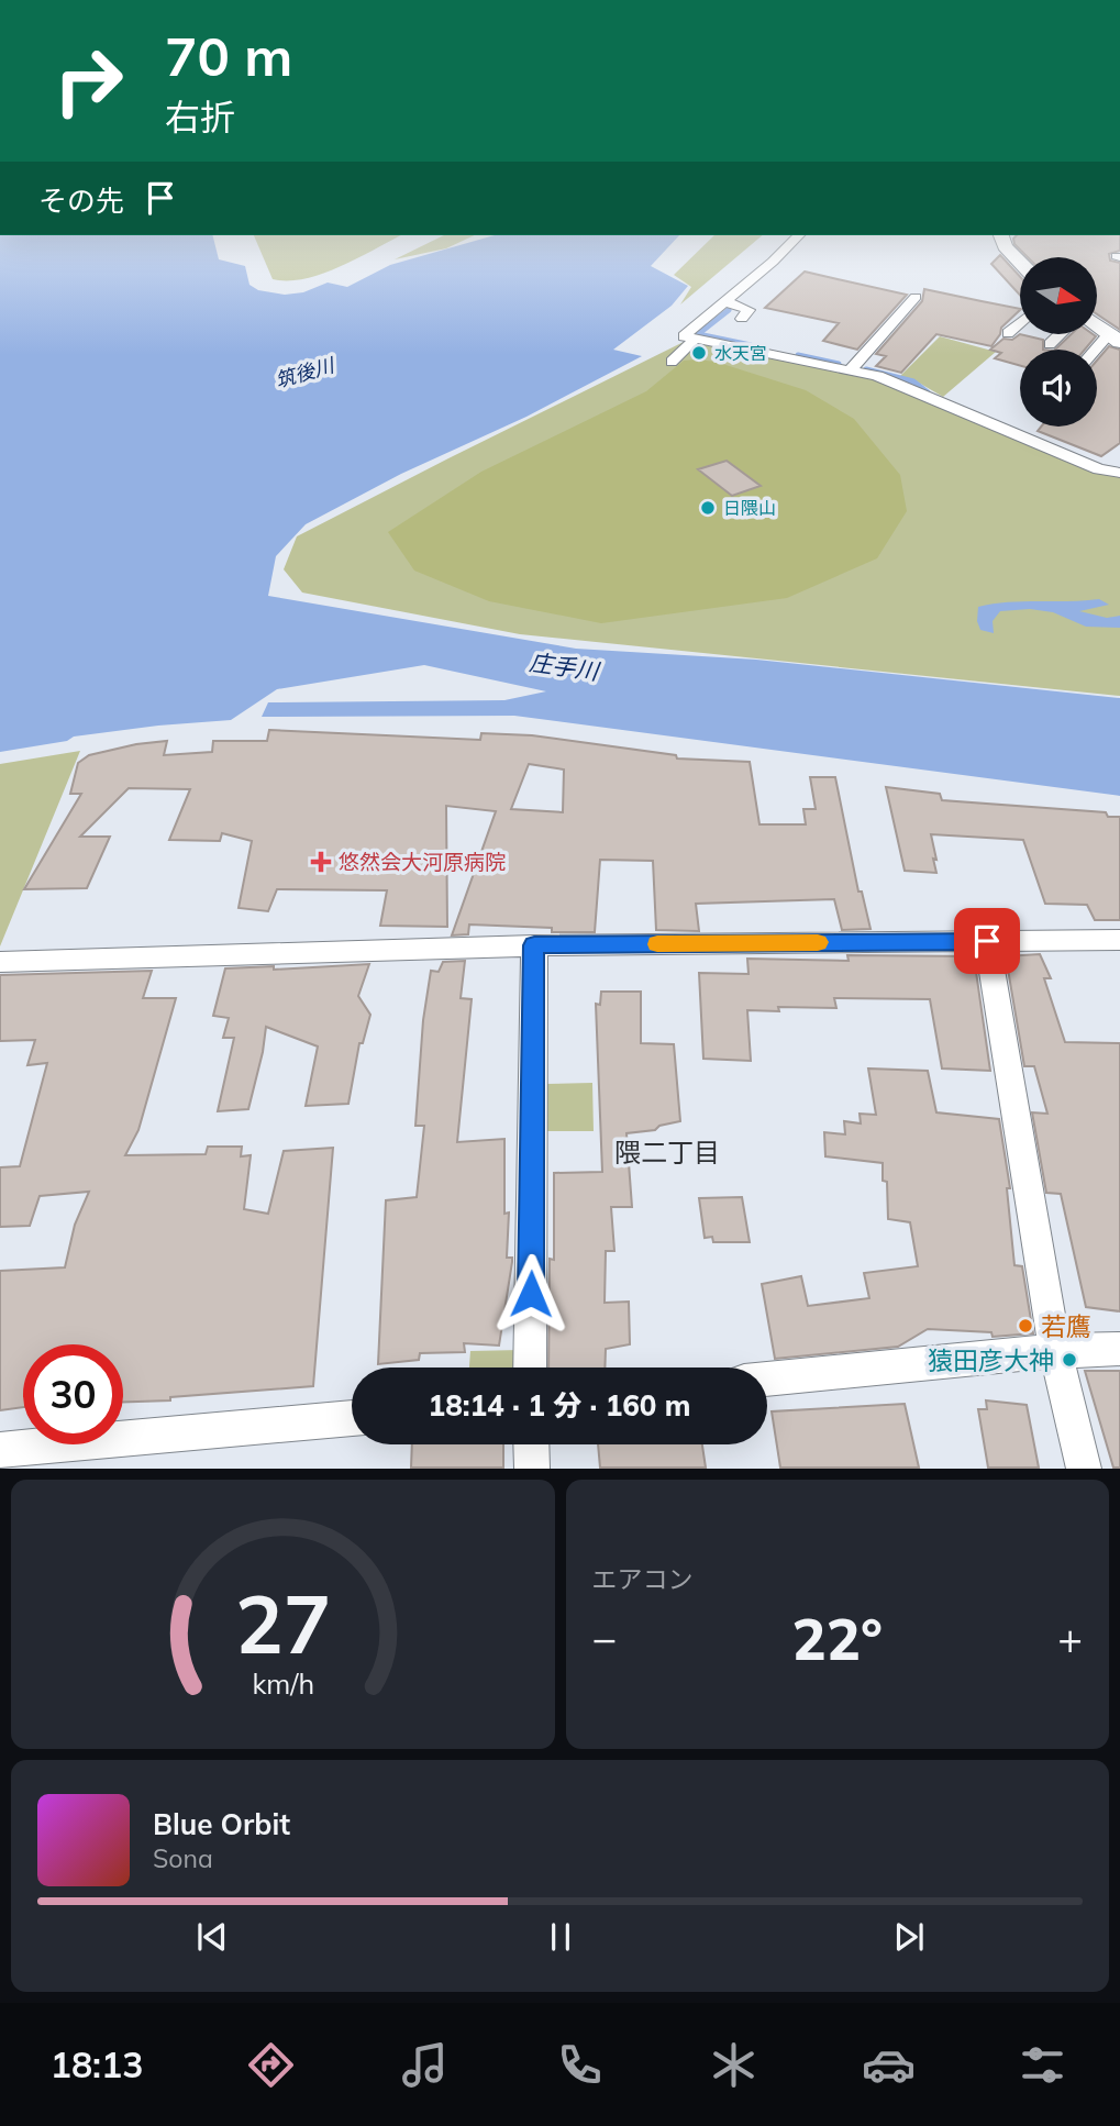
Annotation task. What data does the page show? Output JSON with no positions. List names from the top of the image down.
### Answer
{
  "districts": ["隈二丁目"],
  "water": ["筑後川", "庄手川"],
  "places": {
    "other": [
      "水天宮",
      "日隈山",
      "若鷹",
      "猿田彦大神"
    ],
    "health": ["悠然会大河原病院"]
  },
  "north": "right",
  "page": {
    "turn": ["70 m", "右折"],
    "then": "その先",
    "limit": "30",
    "trip": "18:14 · 1 分 · 160 m",
    "tile": "エアコン",
    "heat": ["−", "22°", "+"],
    "song": ["Blue Orbit", "Sona"],
    "tabs": "18:13",
    "gauge": ["27", "km/h"]
  }
}
